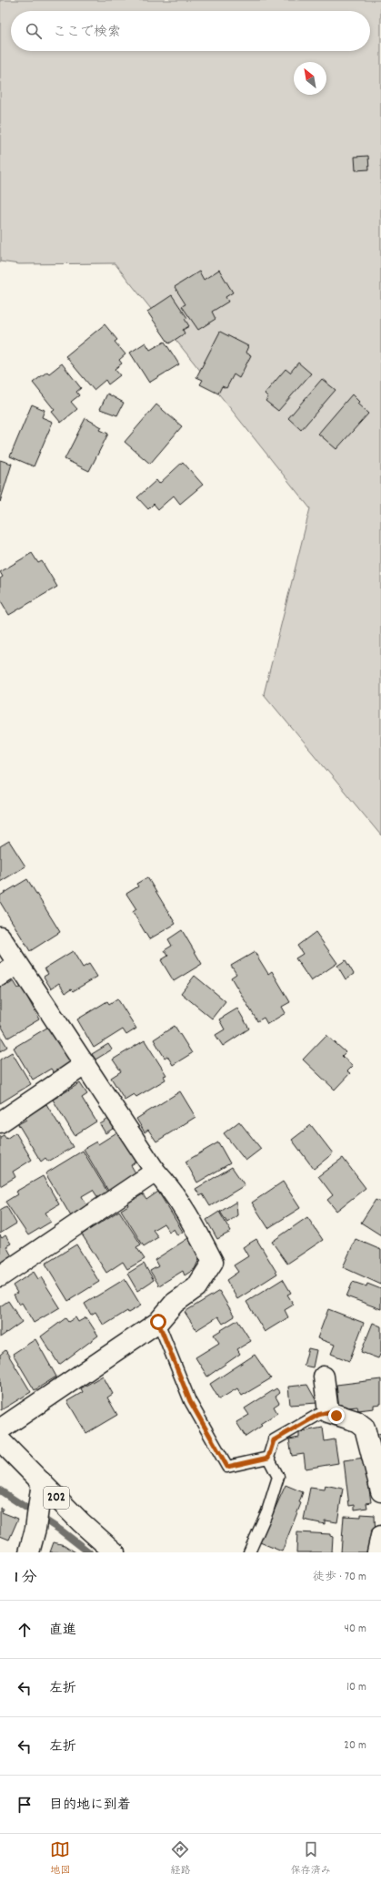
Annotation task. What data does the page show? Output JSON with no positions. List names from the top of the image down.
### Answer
{
  "streets": {
    "main road": ["202"]
  },
  "north": "top left",
  "page": {
    "search": "ここで検索",
    "heading": ["1 分", "徒歩 · 70 m"],
    "list": [
      ["直進", "40 m"],
      ["左折", "10 m"],
      ["左折", "20 m"],
      "目的地に到着"
    ],
    "nav": ["地図", "経路", "保存済み"]
  }
}
